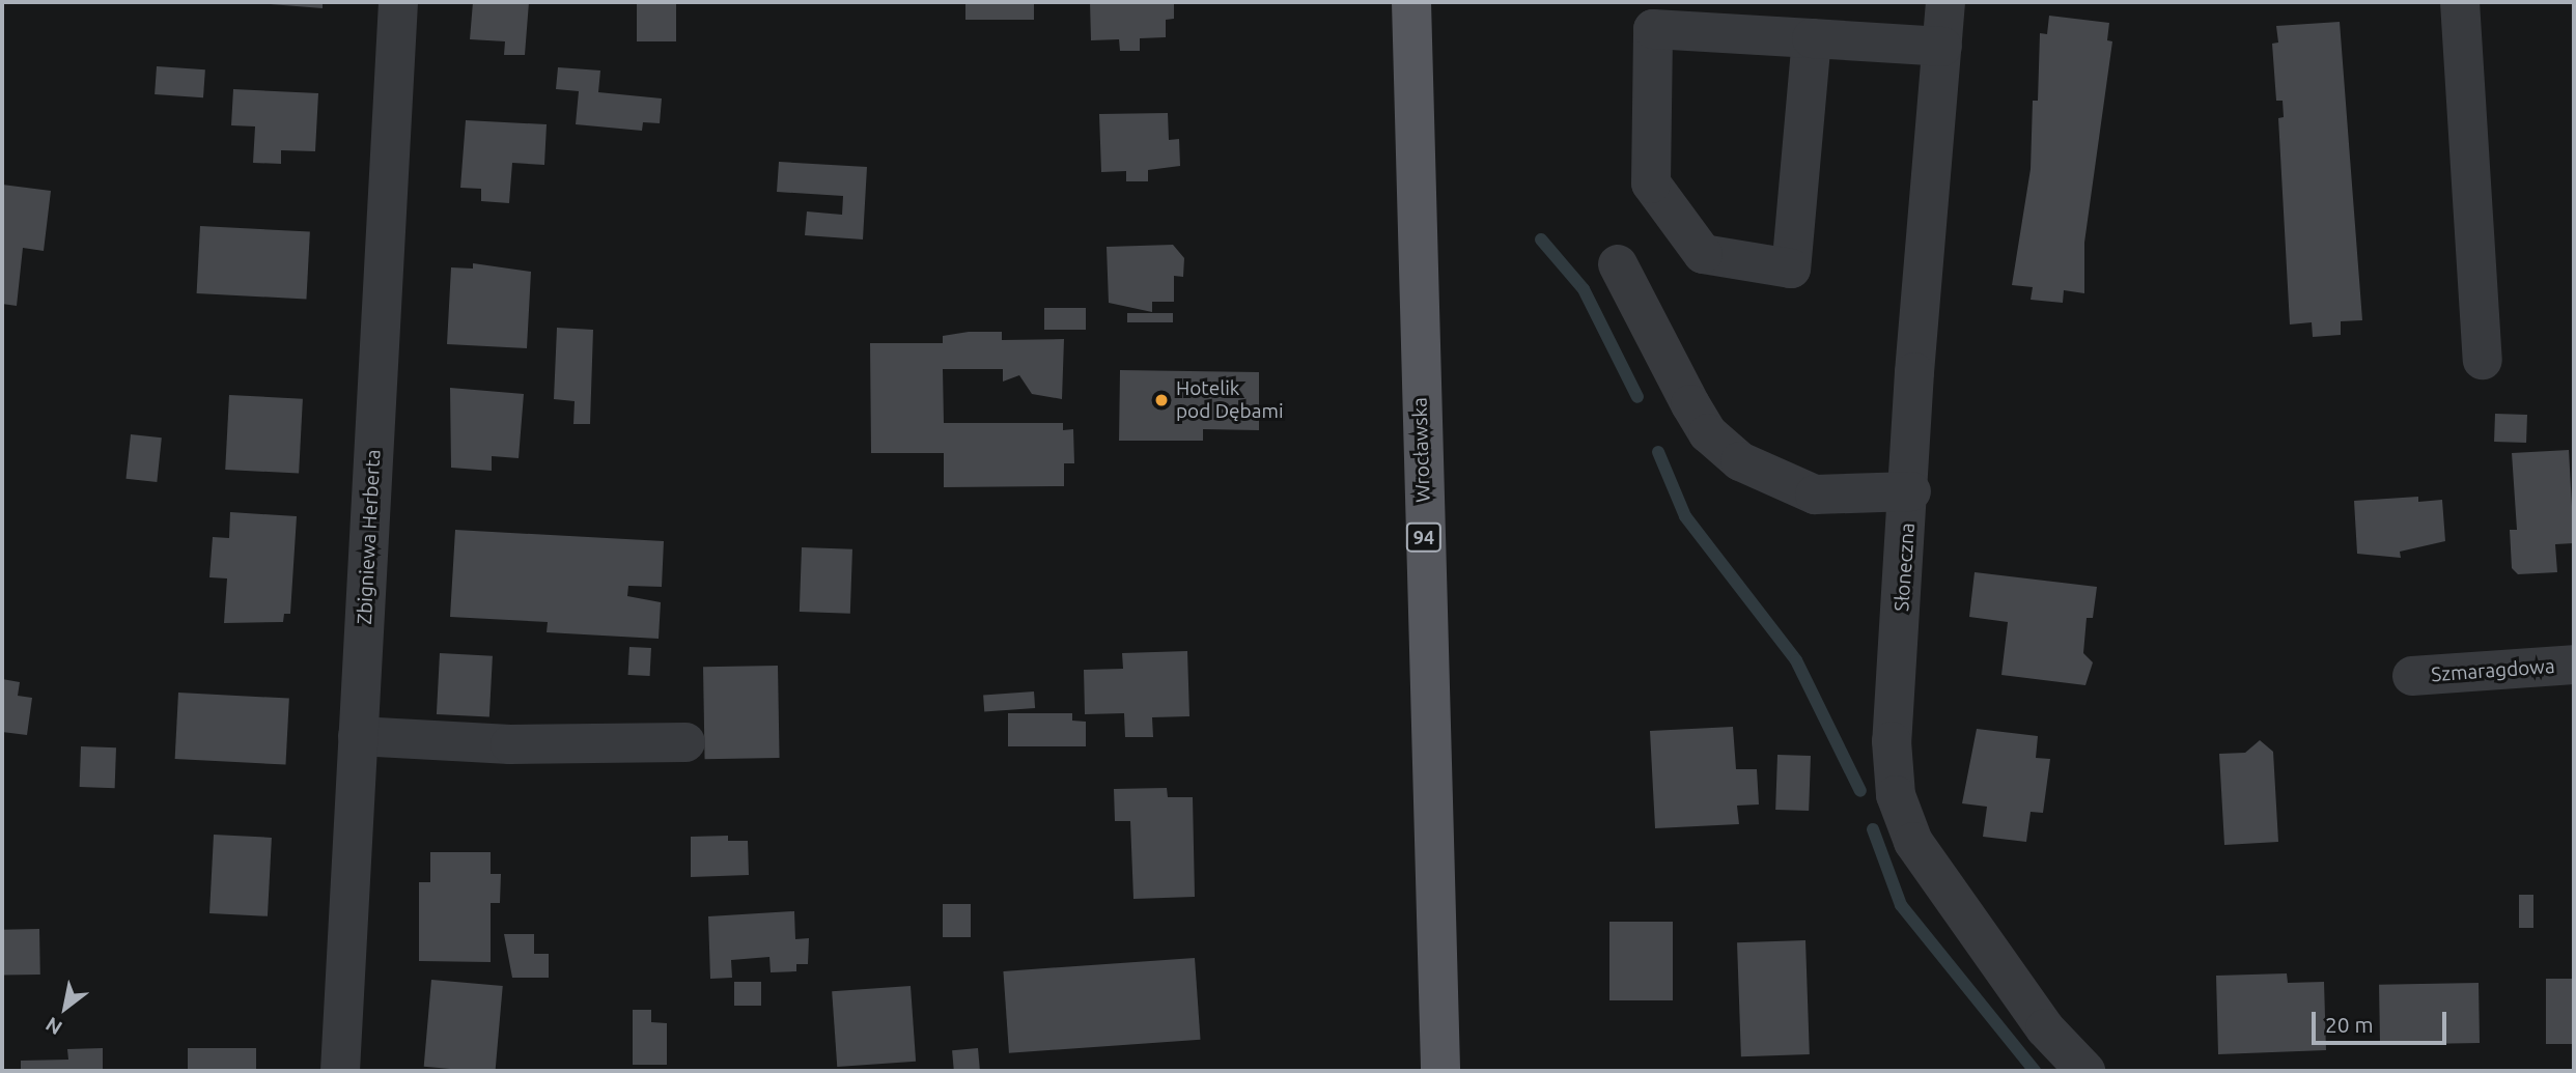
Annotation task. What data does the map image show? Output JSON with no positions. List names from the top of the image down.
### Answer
{
  "streets": {
    "main road": ["Wrocławska", "94"],
    "street": ["Zbigniewa Herberta", "Słoneczna", "Szmaragdowa"]
  },
  "places": ["Hotelik pod Dębami"],
  "scale_bar": "20 m",
  "north": "bottom left"
}
